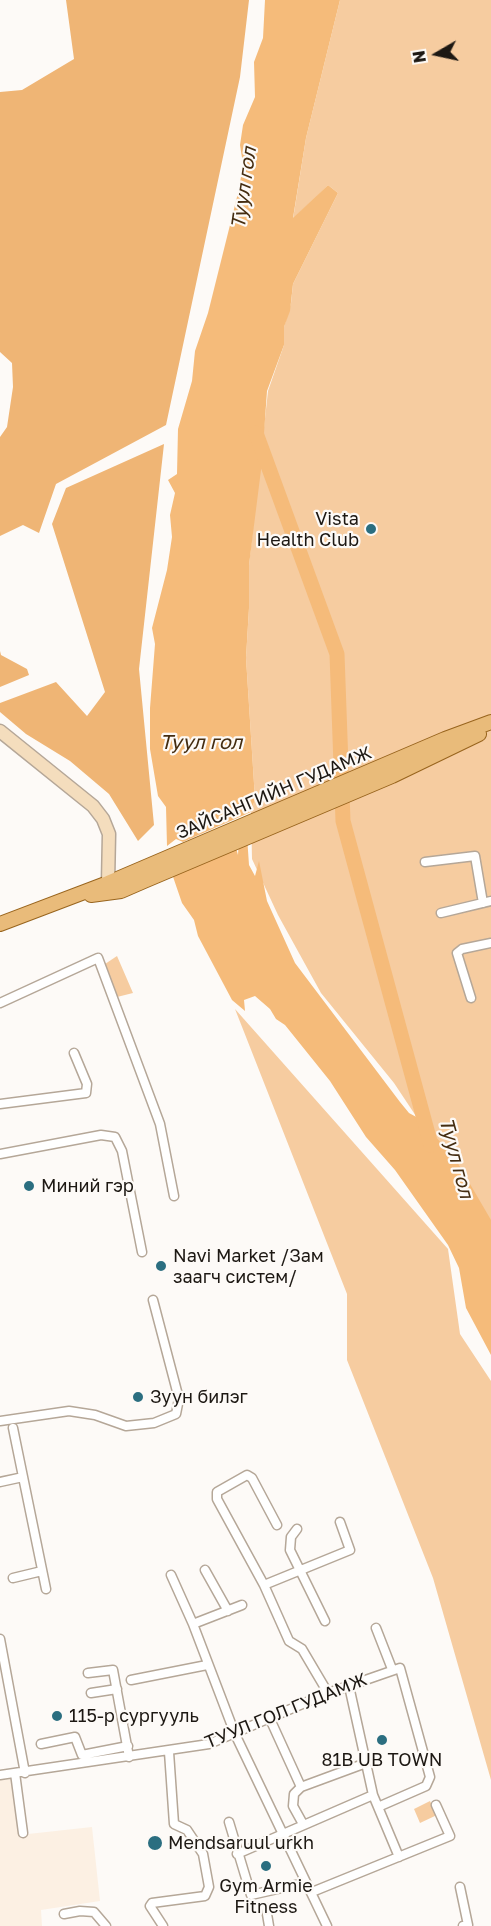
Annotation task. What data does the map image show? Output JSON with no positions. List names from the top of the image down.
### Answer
{
  "streets": {
    "main road": ["ЗАЙСАНГИЙН ГУДАМЖ"],
    "street": ["ТУУЛ ГОЛ ГУДАМЖ"]
  },
  "water": ["Туул гол"],
  "places": [
    "Vista Health Club",
    "Миний гэр",
    "Navi Market /Зам заагч систем/",
    "Зуун билэг",
    "115-р сургууль",
    "81В UB TOWN",
    "Mendsaruul urkh",
    "Gym Armie Fitness"
  ],
  "north": "left"
}
